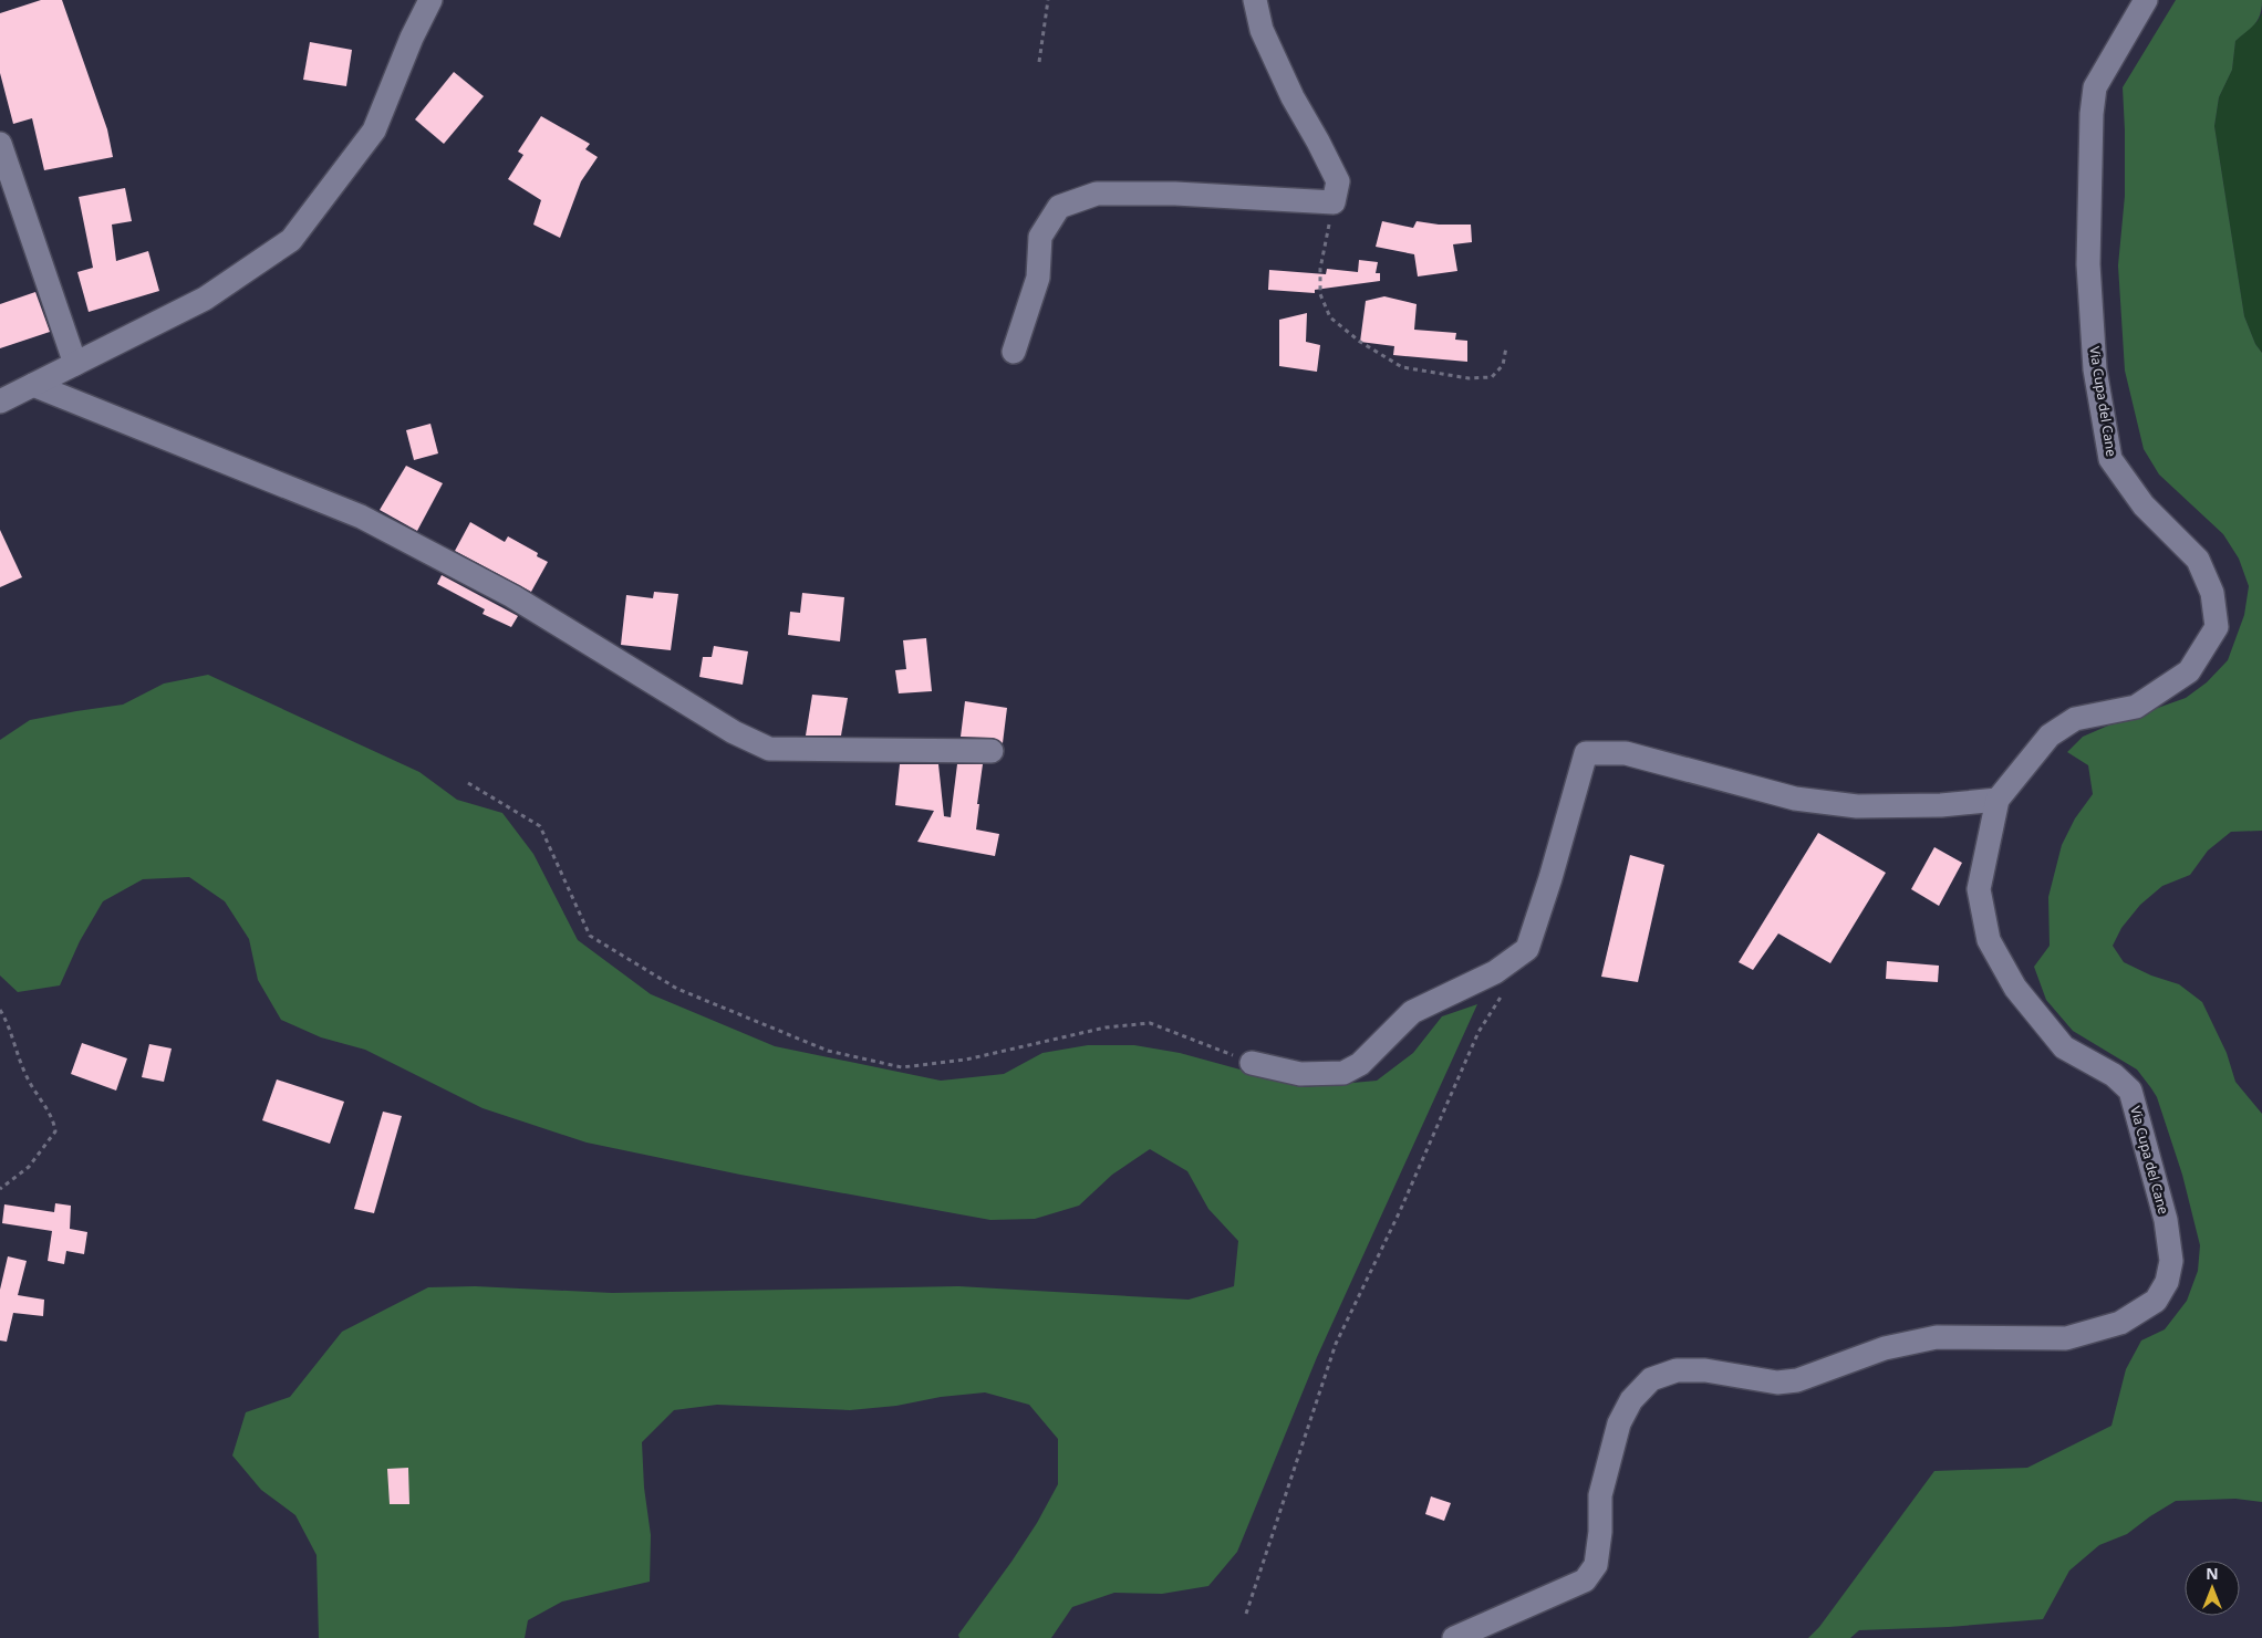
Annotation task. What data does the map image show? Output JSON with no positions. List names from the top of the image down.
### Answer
{
  "streets": {
    "street": ["Via Cupa del Cane"]
  },
  "north": "top"
}
